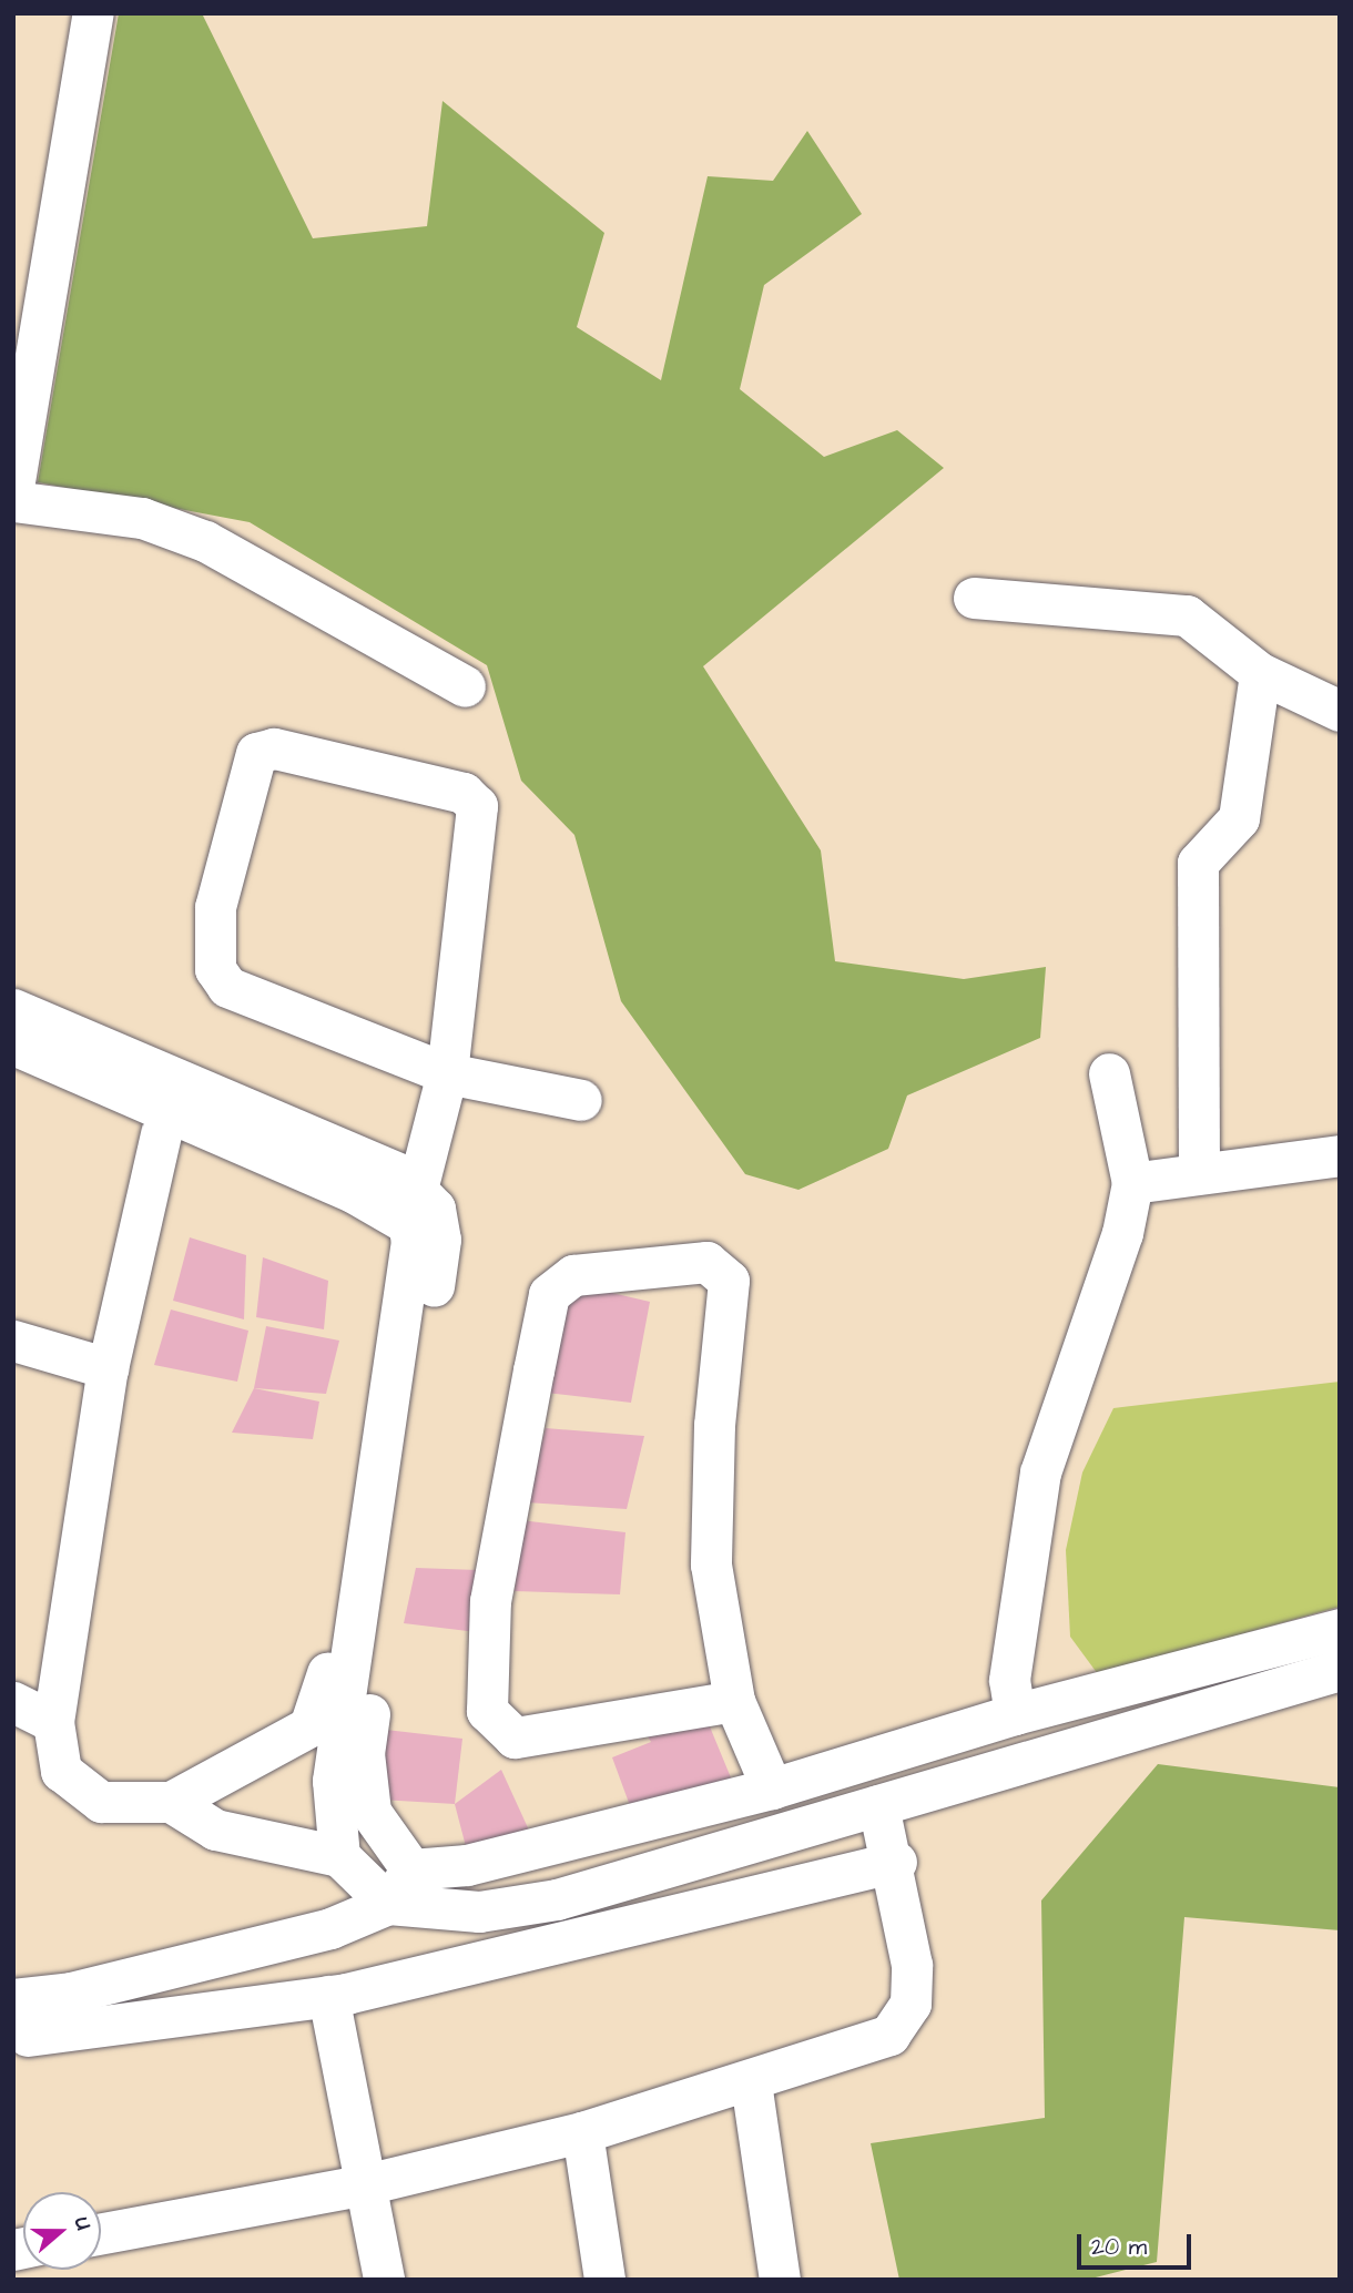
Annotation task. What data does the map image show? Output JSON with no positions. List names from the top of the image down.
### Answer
{
  "scale_bar": "20 m",
  "north": "right"
}
